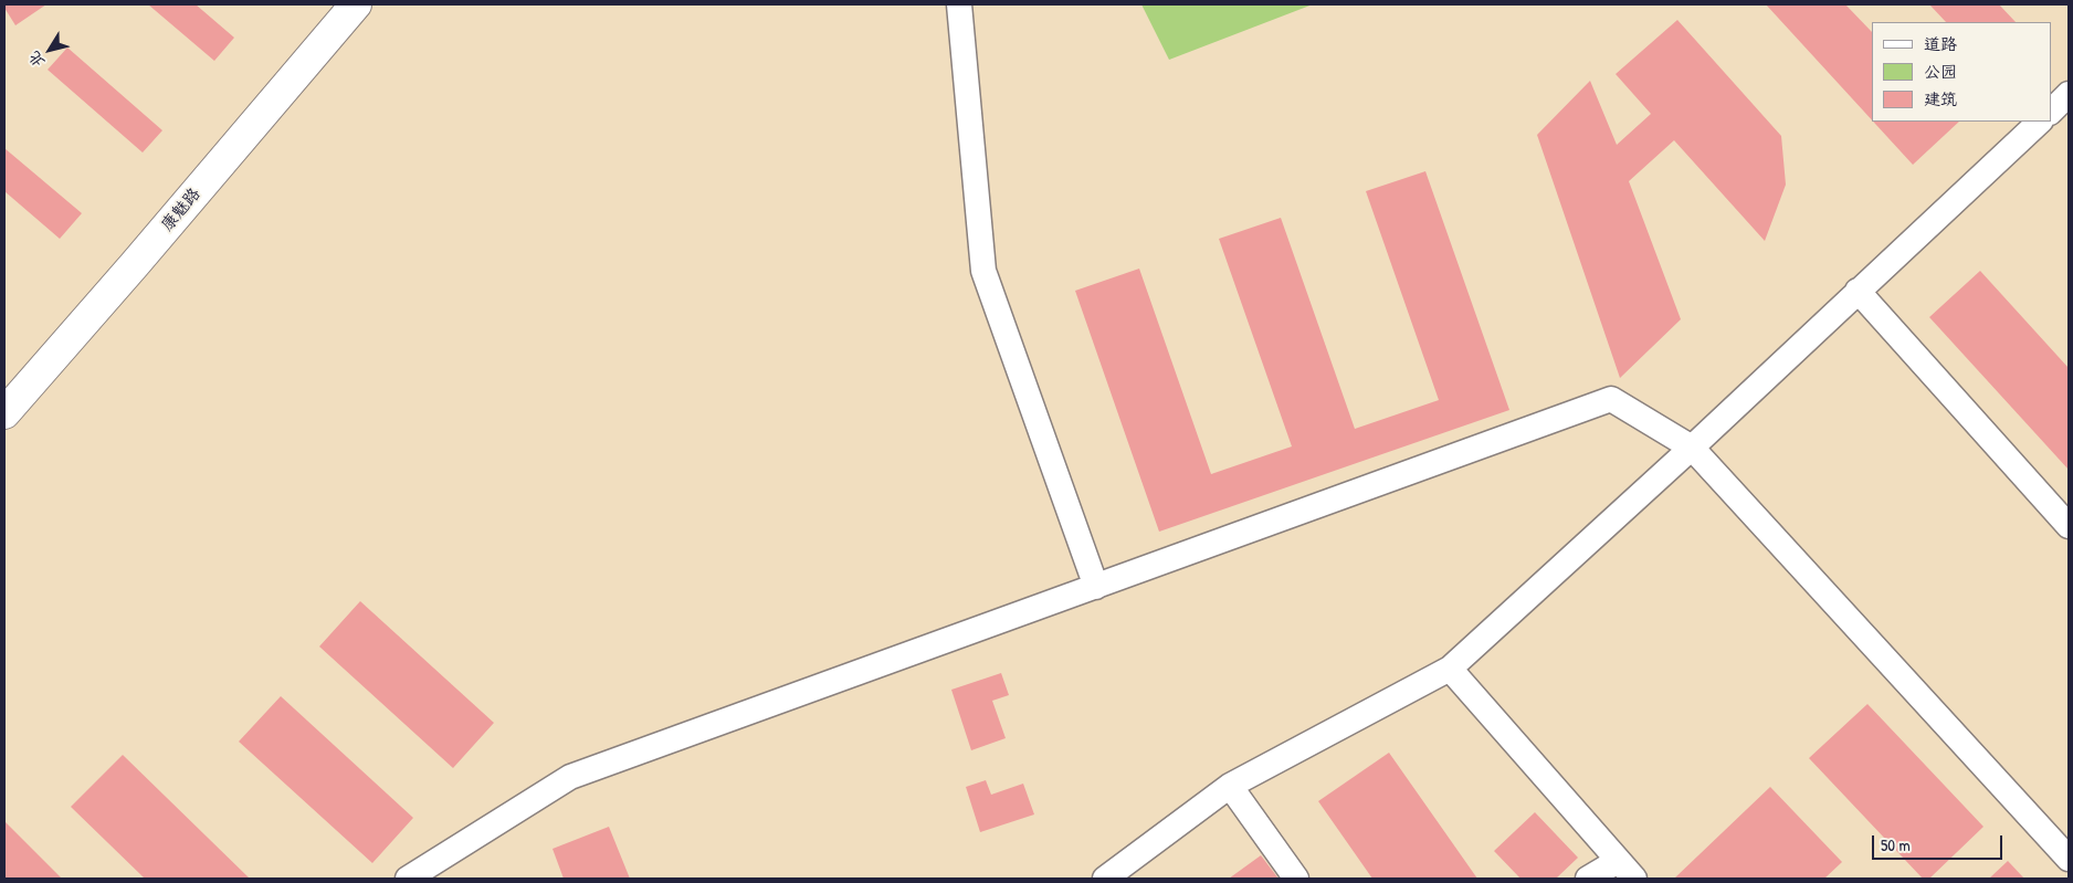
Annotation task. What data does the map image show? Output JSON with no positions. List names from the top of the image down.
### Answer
{
  "streets": {
    "main road": ["康魅路"]
  },
  "legend": ["道路", "公园", "建筑"],
  "scale_bar": "50 m",
  "north": "bottom left"
}
